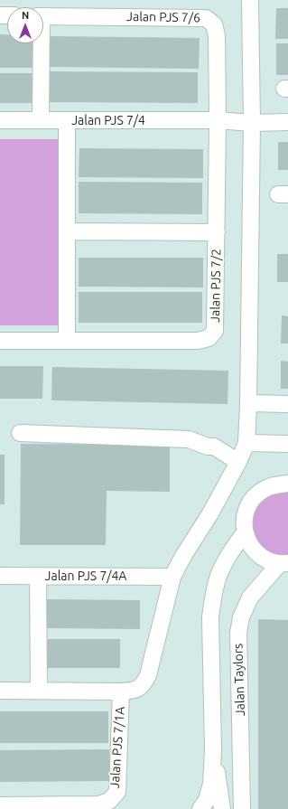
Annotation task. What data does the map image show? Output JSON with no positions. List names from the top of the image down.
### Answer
{
  "streets": {
    "street": [
      "Jalan PJS 7/6",
      "Jalan PJS 7/4",
      "Jalan PJS 7/2",
      "Jalan PJS 7/4A",
      "Jalan Taylors",
      "Jalan PJS 7/1A"
    ]
  },
  "crossings": [
    ["Jalan PJS 7/6", "Jalan PJS 7/4"],
    ["Jalan PJS 7/6", "Jalan PJS 7/2"],
    ["Jalan PJS 7/4", "Jalan PJS 7/2"]
  ],
  "north": "top"
}
